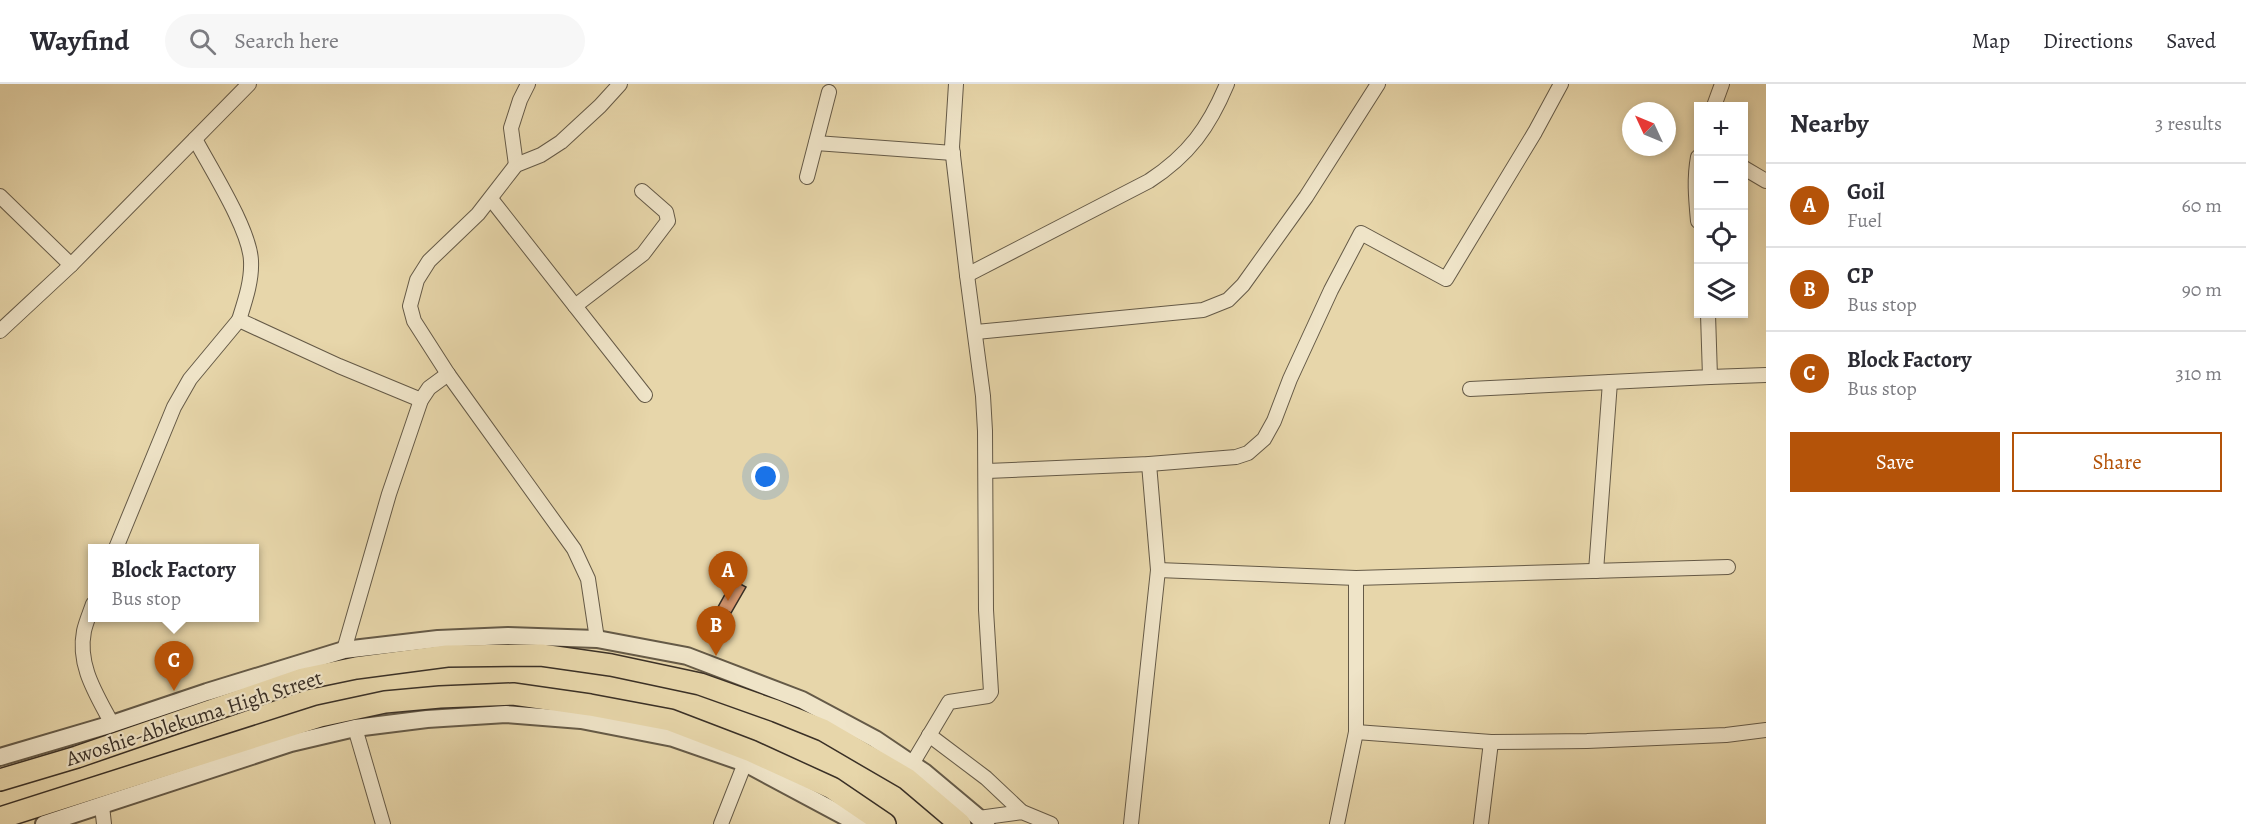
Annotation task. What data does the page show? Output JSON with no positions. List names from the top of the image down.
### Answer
{
  "streets": {
    "main road": ["Awoshie-Ablekuma High Street"]
  },
  "north": "top left",
  "page": {
    "header": "Wayfind",
    "search": "Search here",
    "nav": ["Map", "Directions", "Saved"],
    "heading": ["Nearby", "3 results"],
    "map_buttons": ["+", "−"],
    "list": [
      {
        "mark": "A",
        "name": "Goil",
        "note": "Fuel",
        "value": "60 m"
      },
      {
        "mark": "B",
        "name": "CP",
        "note": "Bus stop",
        "value": "90 m"
      },
      {
        "mark": "C",
        "name": "Block Factory",
        "note": "Bus stop",
        "value": "310 m"
      }
    ],
    "buttons": ["Save", "Share"],
    "popup": ["Block Factory", "Bus stop"],
    "pins": ["A", "B", "C"]
  }
}
